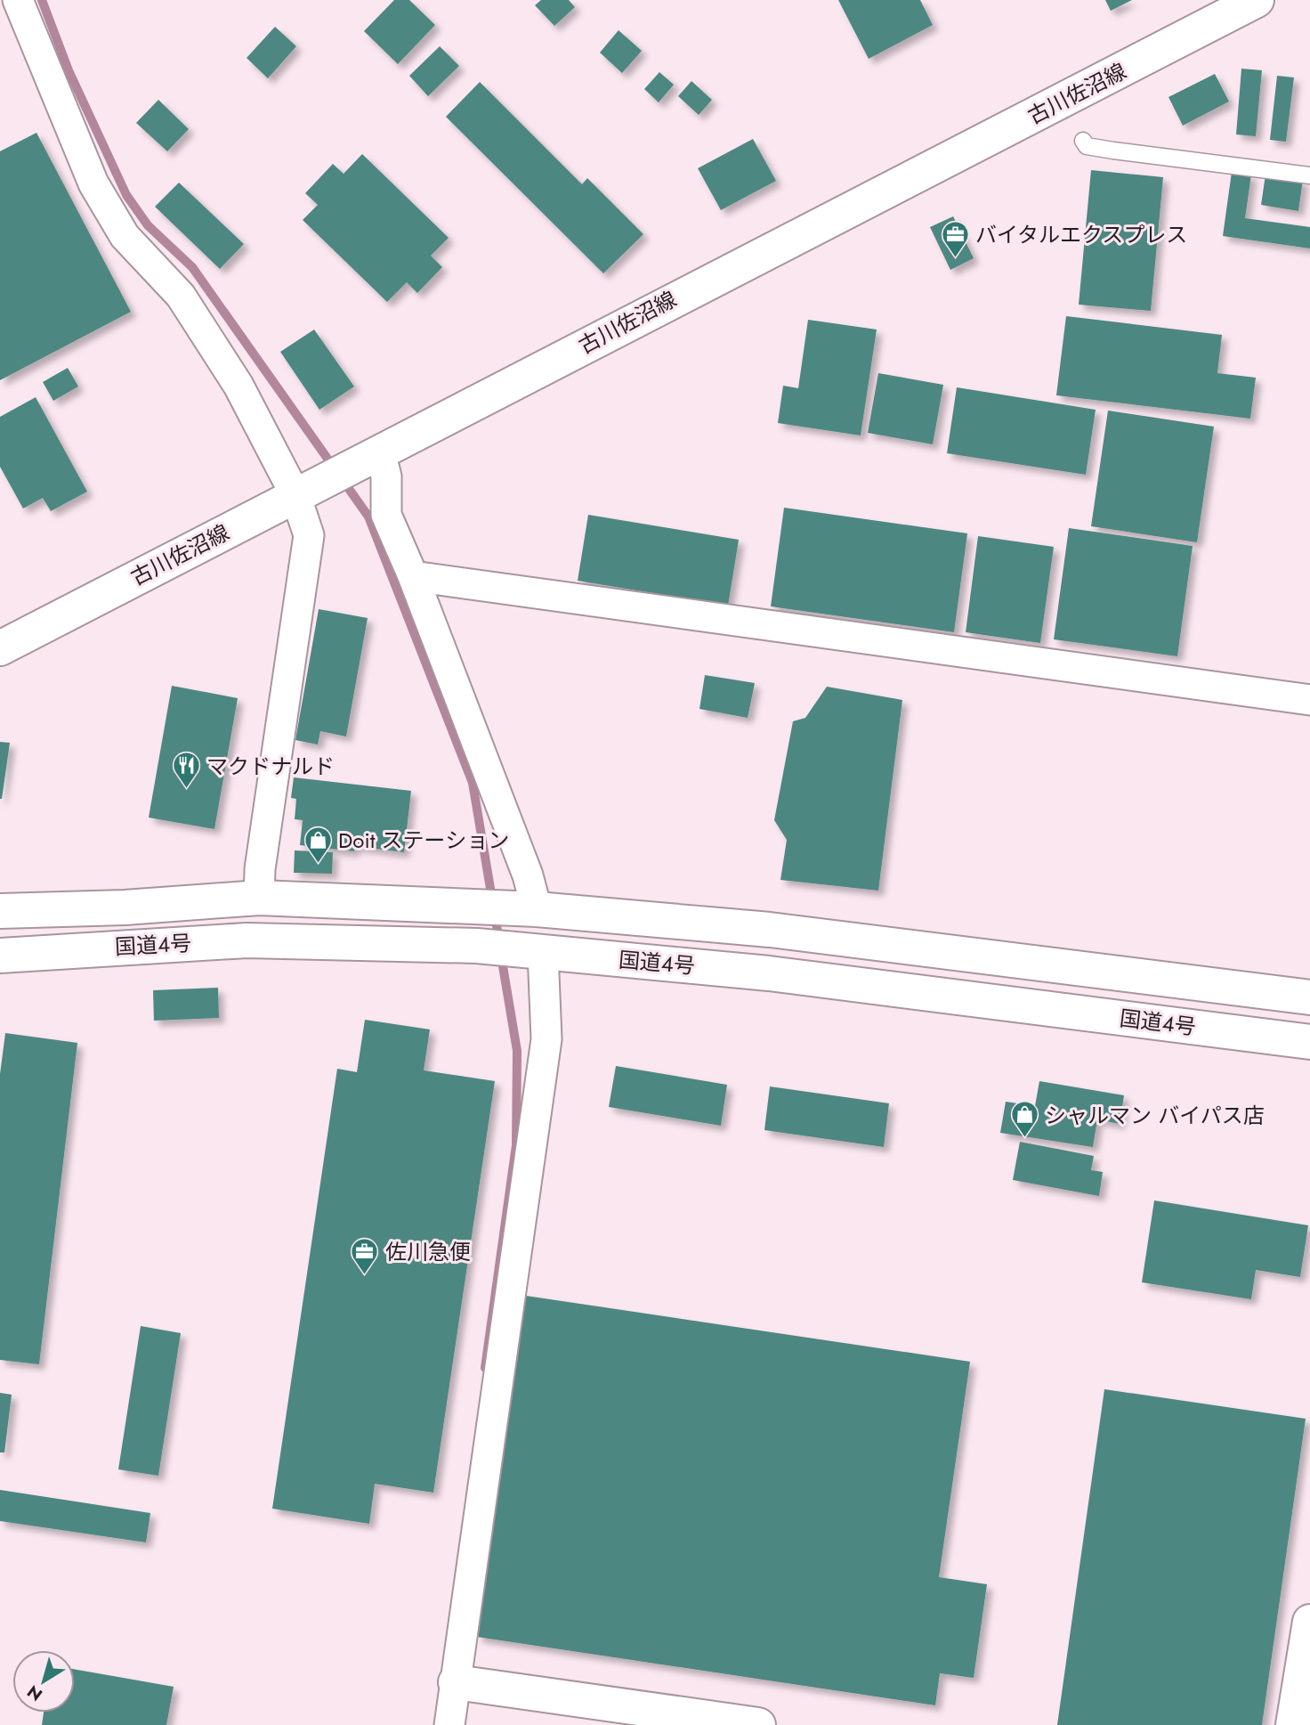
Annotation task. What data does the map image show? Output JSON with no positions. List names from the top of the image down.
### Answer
{
  "streets": {
    "main road": ["古川佐沼線", "国道4号"]
  },
  "places": {
    "office": ["バイタルエクスプレス", "佐川急便"],
    "restaurant": ["マクドナルド"],
    "shop": ["Doit ステーション", "シャルマン バイパス店"]
  },
  "north": "bottom left"
}
